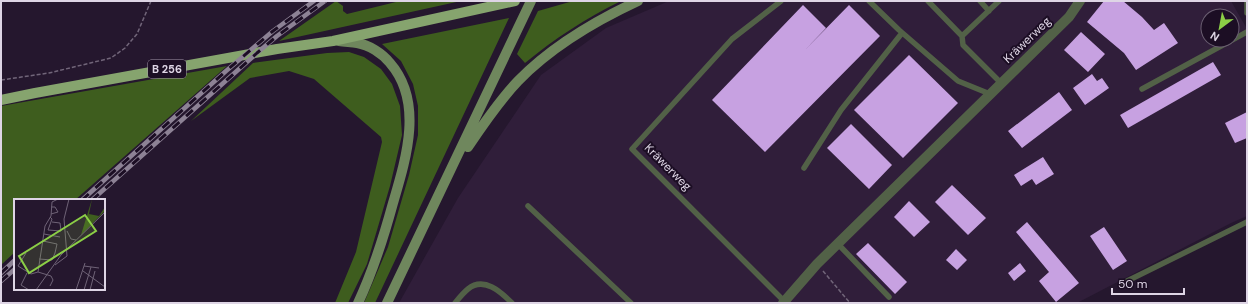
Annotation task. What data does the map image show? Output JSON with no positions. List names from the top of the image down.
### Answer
{
  "streets": {
    "main road": ["B 256"],
    "street": ["Kräwerweg"]
  },
  "scale_bar": "50 m",
  "north": "bottom left"
}
